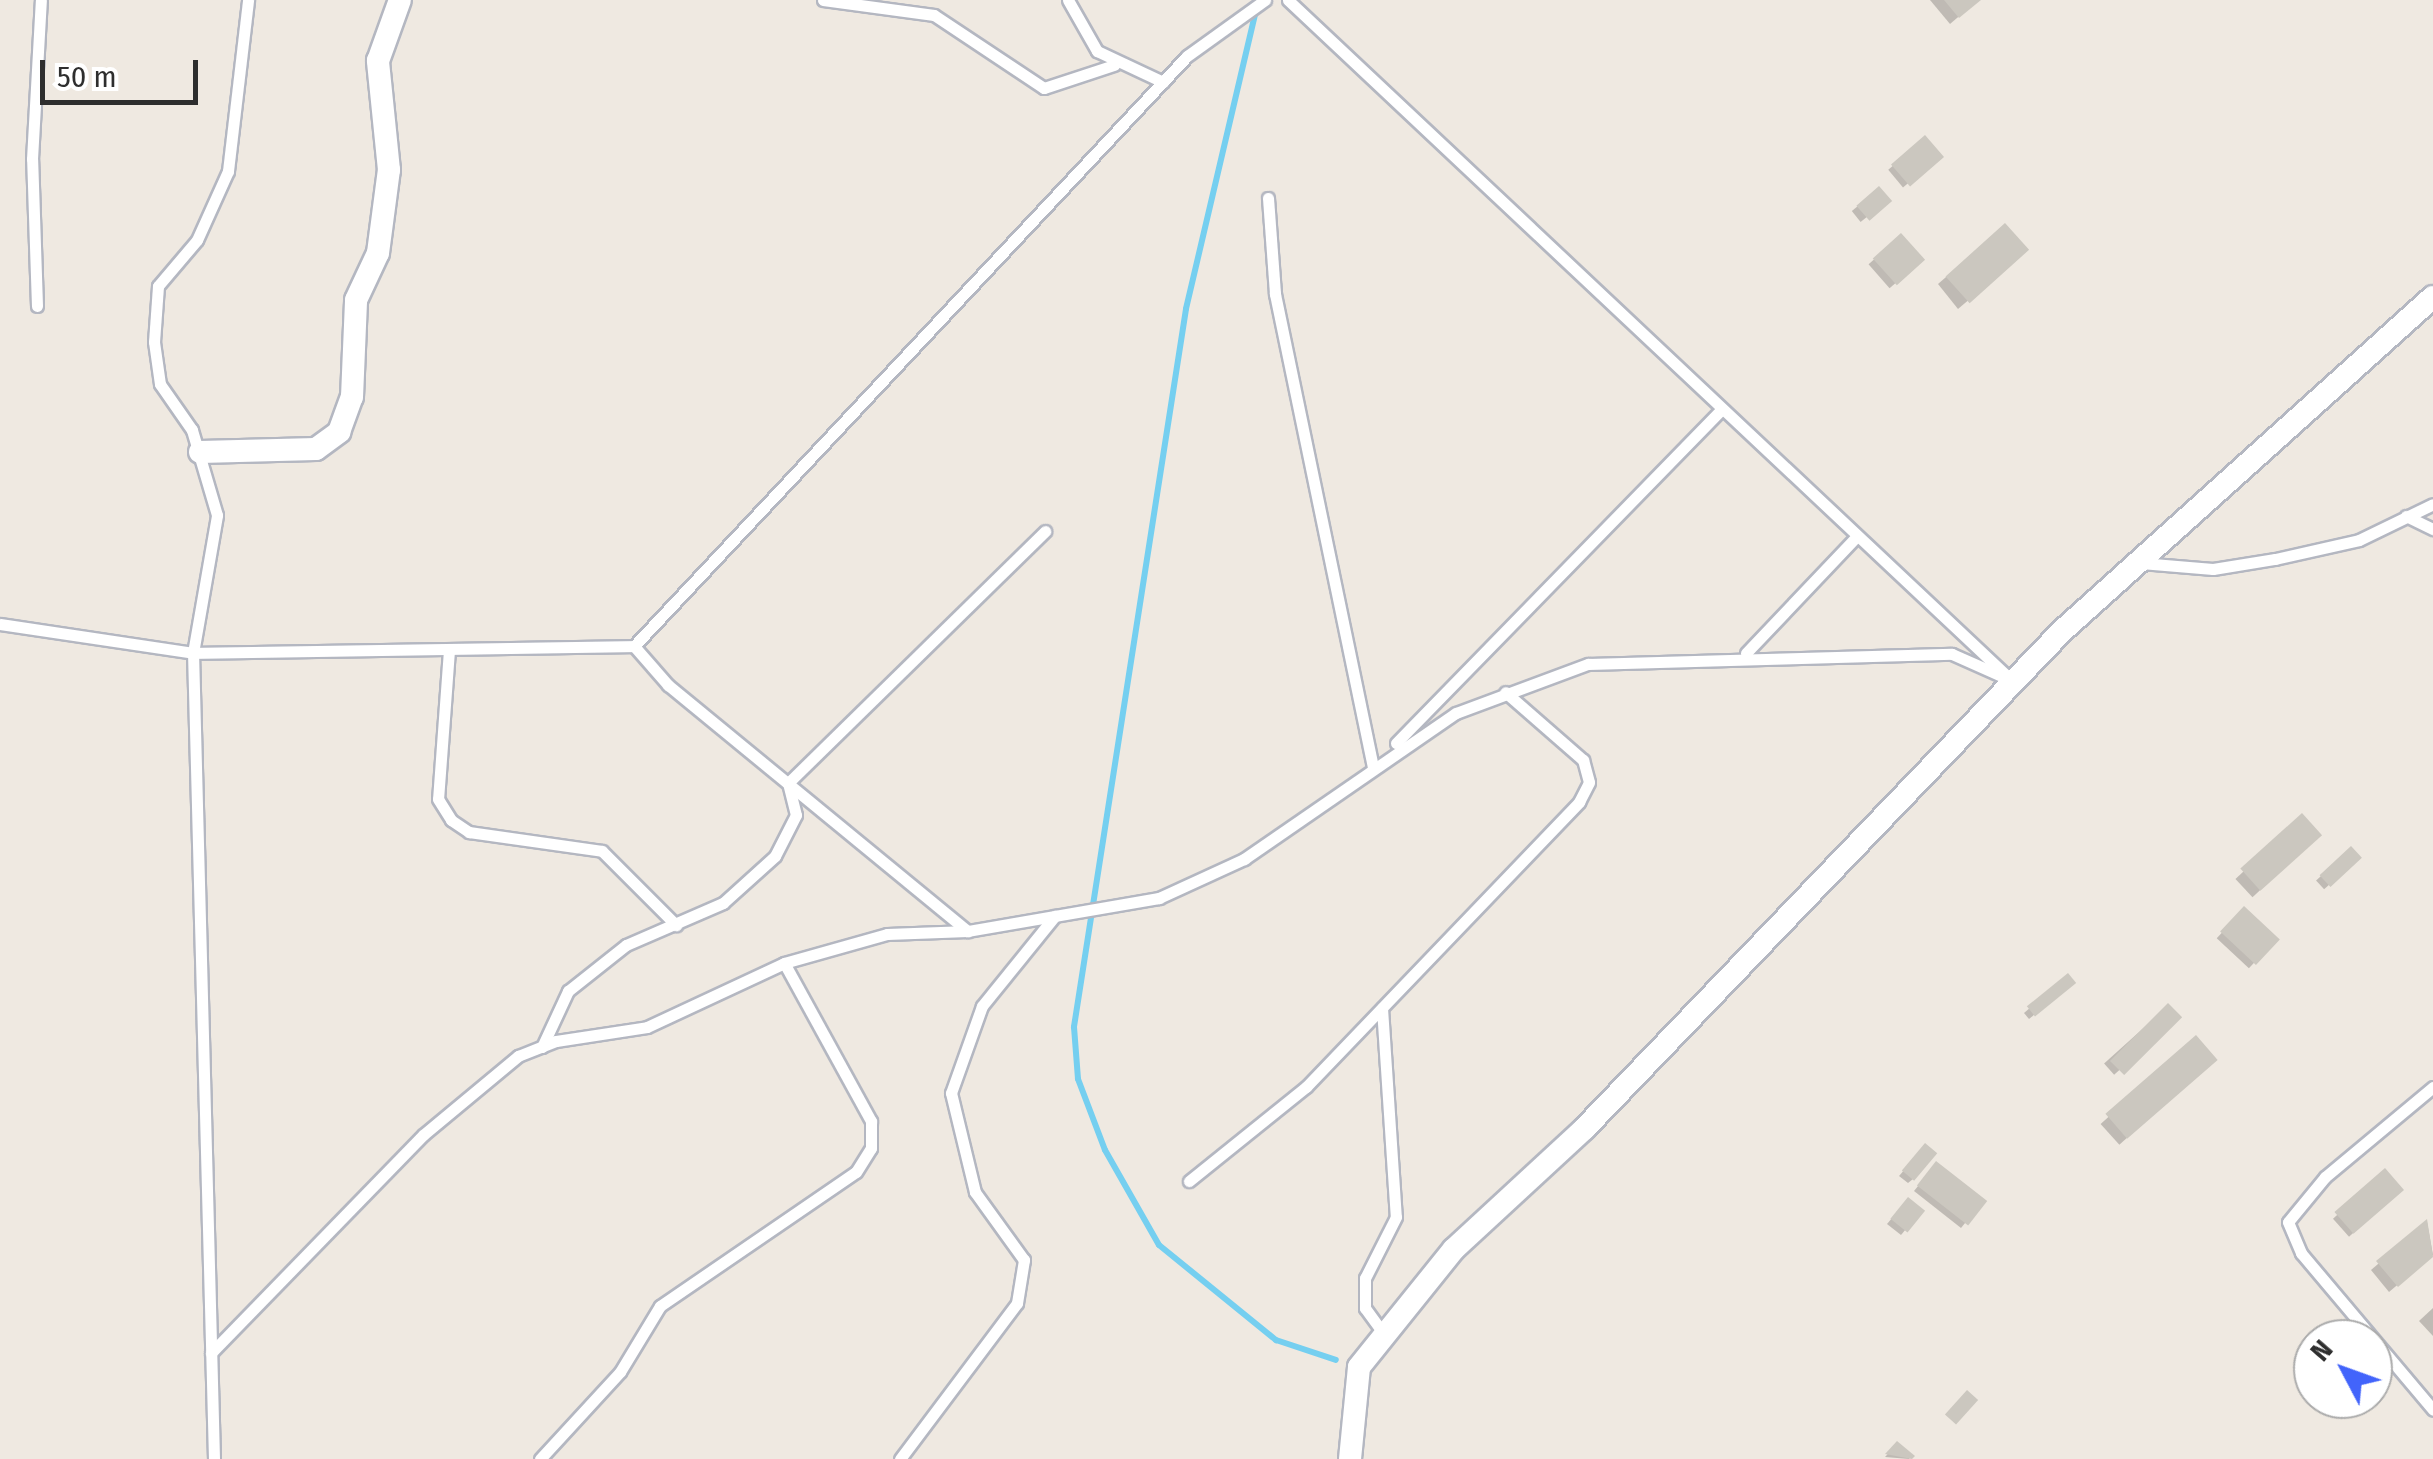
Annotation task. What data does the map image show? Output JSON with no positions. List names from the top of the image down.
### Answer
{
  "scale_bar": "50 m",
  "north": "top left"
}
